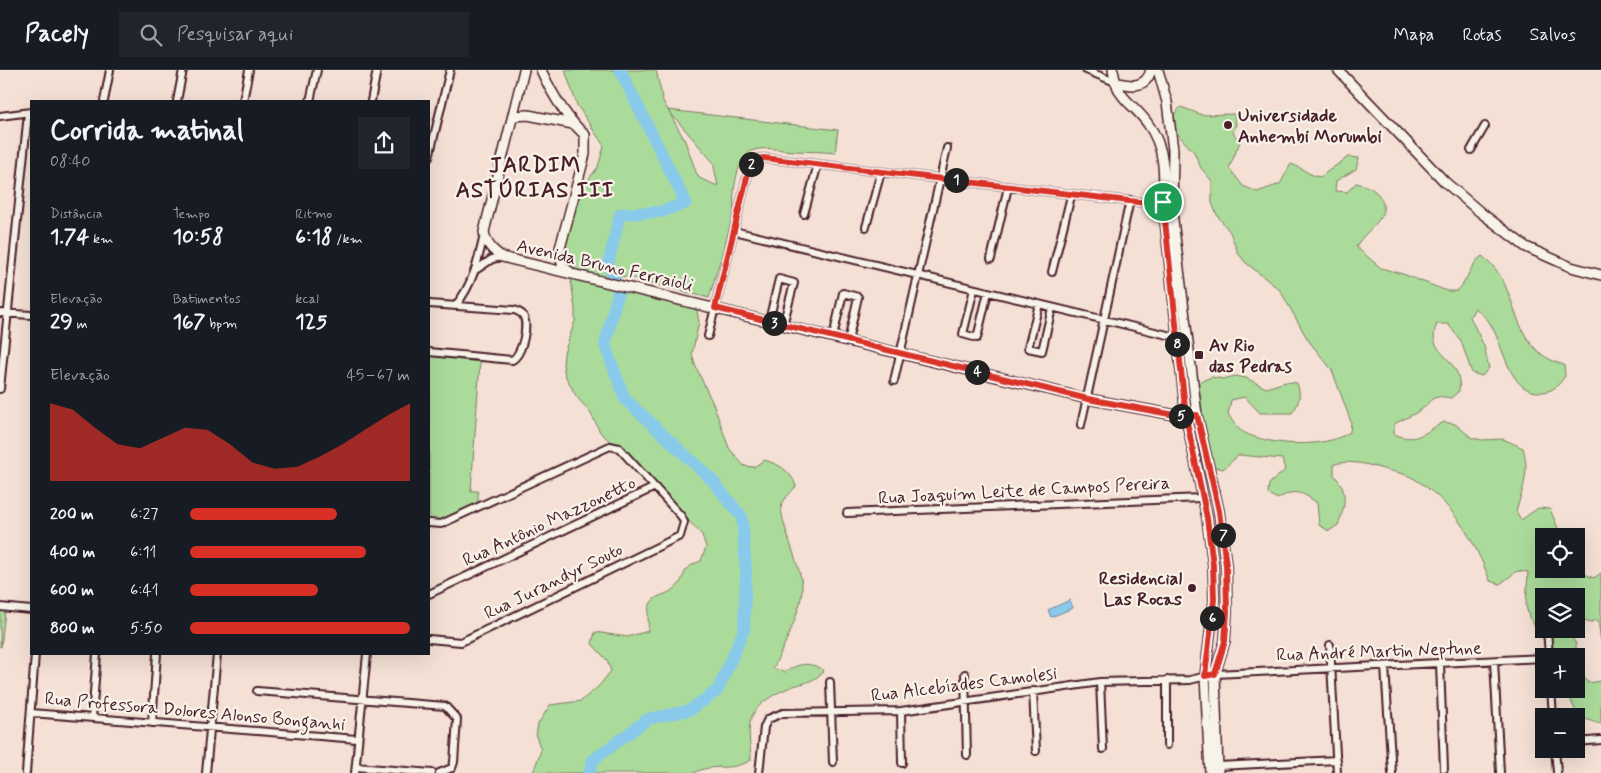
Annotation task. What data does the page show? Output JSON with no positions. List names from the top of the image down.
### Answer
{
  "streets": {
    "street": [
      "Avenida Bruno Ferraioli",
      "Rua Joaquim Leite de Campos Pereira",
      "Rua Antônio Mazzonetto",
      "Rua Jurandyr Souto",
      "Rua André Martin Neptune",
      "Rua Alcebíades Camolesi",
      "Rua Professora Dolores Alonso Bonganhi"
    ]
  },
  "crossings": [
    ["Rua Antônio Mazzonetto", "Rua Jurandyr Souto"],
    ["Rua André Martin Neptune", "Rua Alcebíades Camolesi"]
  ],
  "districts": ["JARDIM ASTÚRIAS III"],
  "places": {
    "other": ["Universidade Anhembi Morumbi", "Residencial Las Rocas"],
    "transit": ["Av Rio das Pedras"]
  },
  "page": {
    "header": "Pacely",
    "search": "Pesquisar aqui",
    "nav": ["Mapa", "Rotas", "Salvos"],
    "heading": ["Corrida matinal", "08:40"],
    "pins": [
      "2",
      "1",
      "3",
      "8",
      "4",
      "5",
      "7",
      "6"
    ],
    "stats": [
      ["Distância", "1.74 km"],
      ["Tempo", "10:58"],
      ["Ritmo", "6:18 /km"],
      ["Elevação", "29 m"],
      ["Batimentos", "167 bpm"],
      ["kcal", "125"]
    ],
    "chart": ["Elevação", "45–67 m"],
    "list": [
      {
        "name": "200 m",
        "note": "6:27"
      },
      {
        "name": "400 m",
        "note": "6:11"
      },
      {
        "name": "600 m",
        "note": "6:41"
      },
      {
        "name": "800 m",
        "note": "5:50"
      }
    ],
    "map_buttons": ["+", "−"]
  }
}
